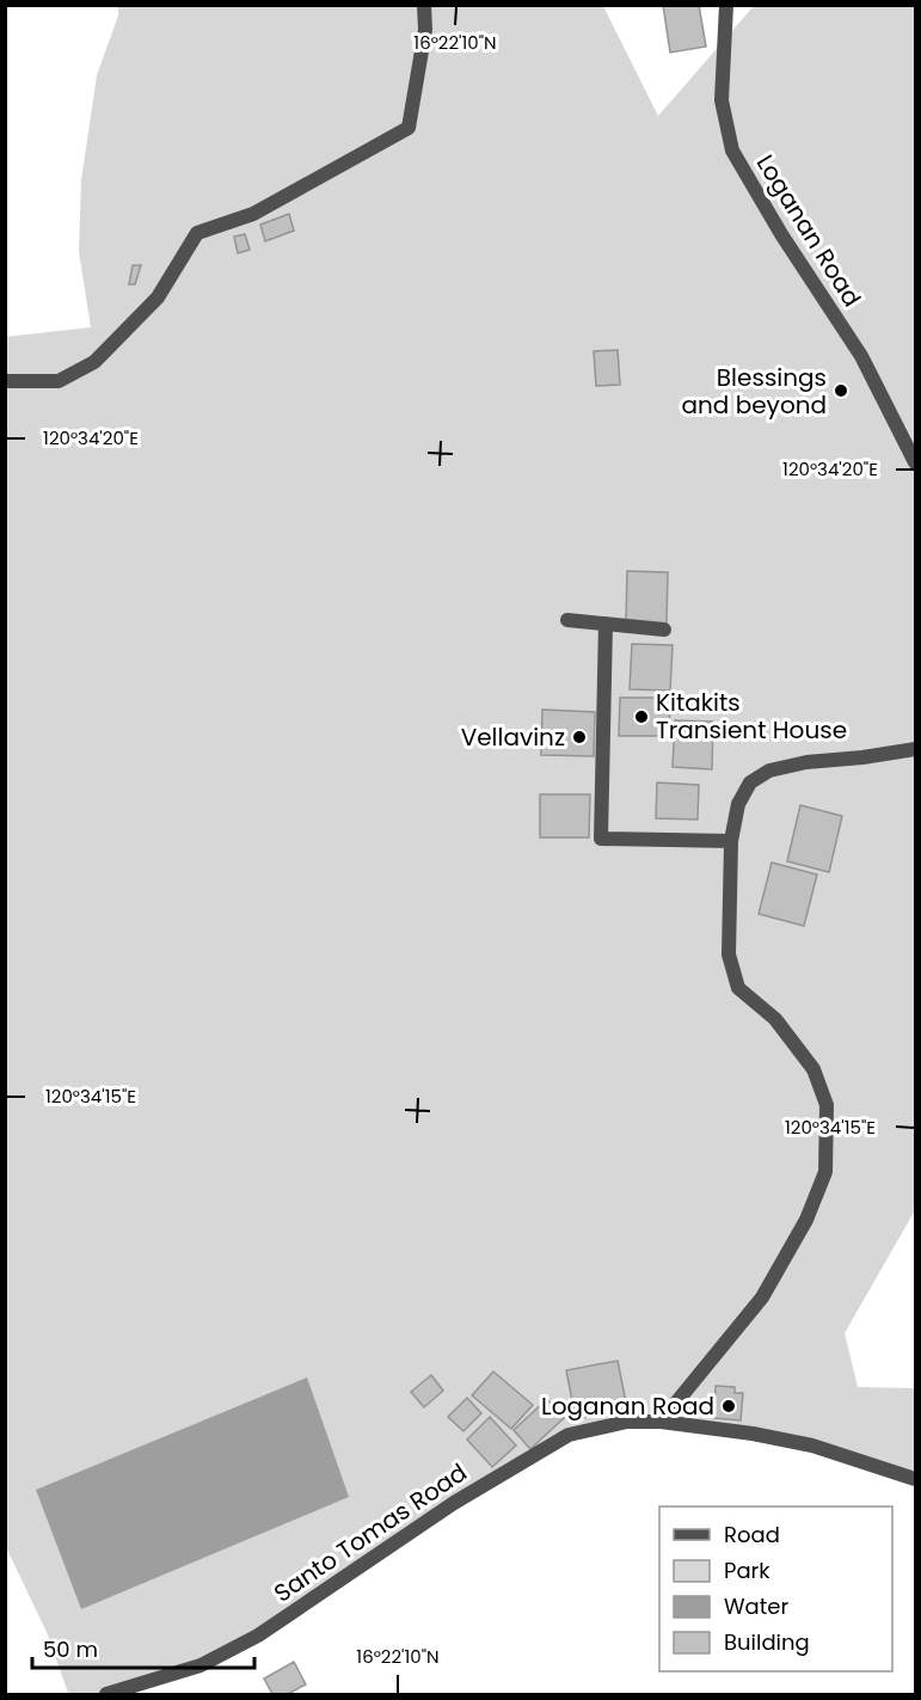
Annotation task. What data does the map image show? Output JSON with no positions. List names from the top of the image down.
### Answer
{
  "streets": {
    "street": ["Loganan Road", "Santo Tomas Road"]
  },
  "places": [
    "Blessings and beyond",
    "Kitakits Transient House",
    "Vellavinz",
    "Loganan Road"
  ],
  "legend": [
    "Road",
    "Park",
    "Water",
    "Building"
  ],
  "scale_bar": "50 m",
  "coordinates": ["16°22'10\"N", "120°34'20\"E", "120°34'15\"E"]
}
